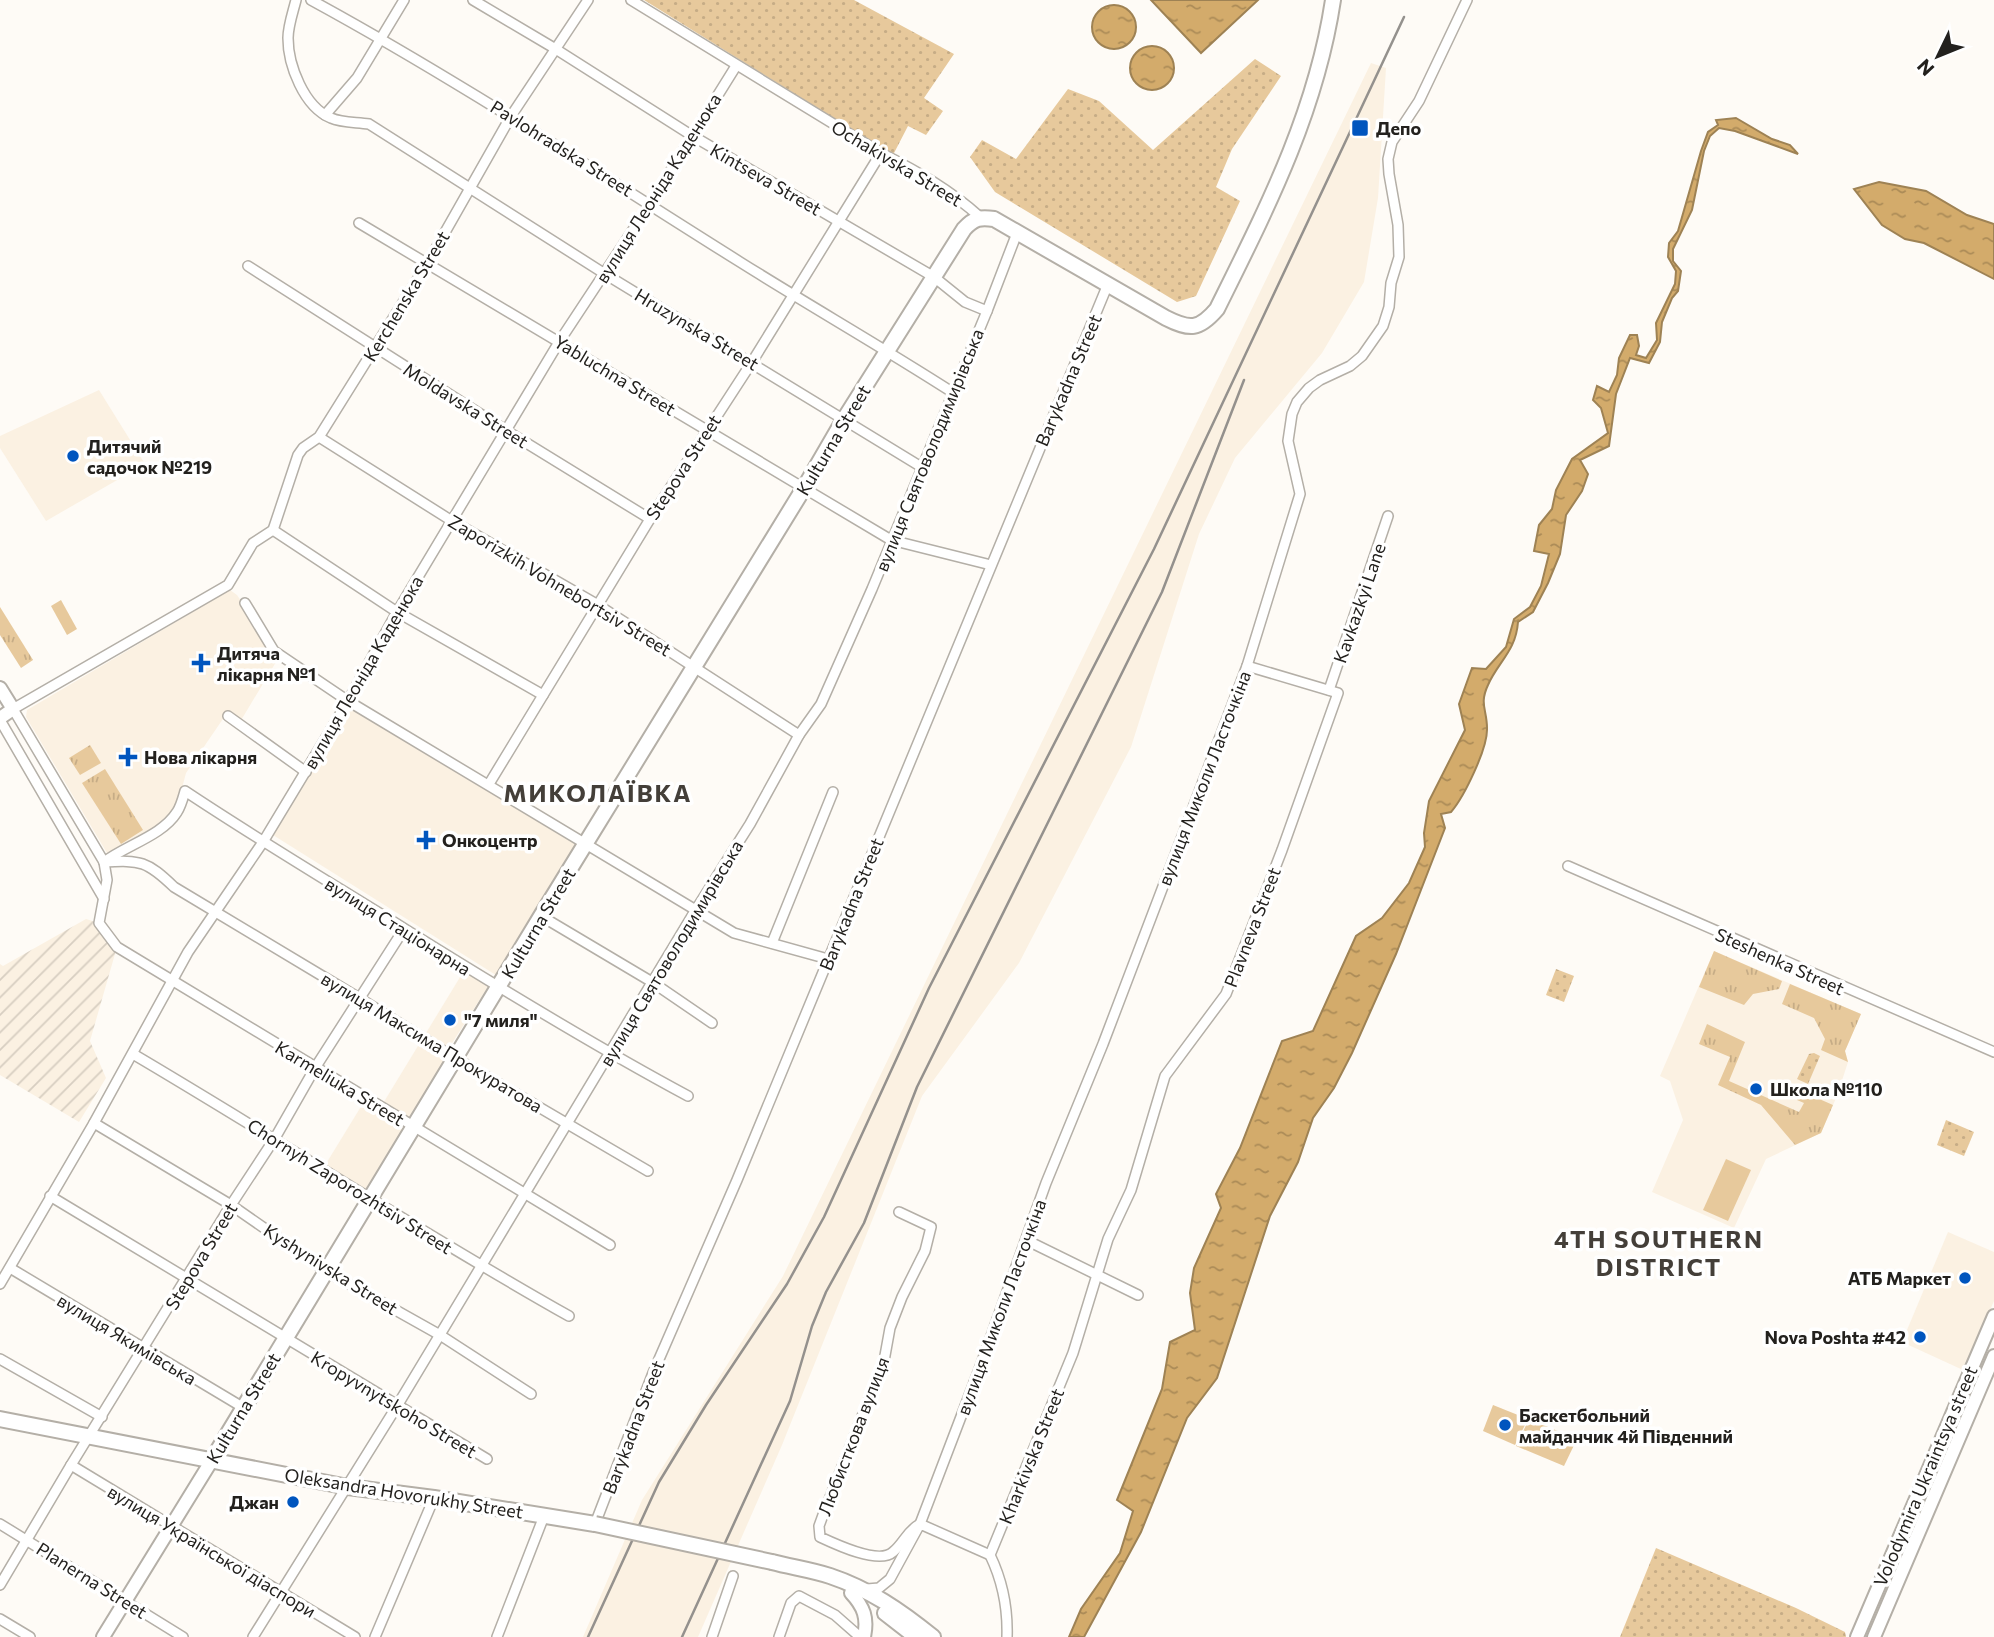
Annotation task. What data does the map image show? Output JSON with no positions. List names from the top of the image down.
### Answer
{
  "streets": {
    "main road": ["Ochakivska Street", "Kulturna Street", "Oleksandra Hovorukhy Street"],
    "street": [
      "Pavlohradska Street",
      "Kintseva Street",
      "вулиця Леоніда Каденюка",
      "Kerchenska Street",
      "Hruzynska Street",
      "Yabluchna Street",
      "Barykadna Street",
      "Moldavska Street",
      "вулиця Святоволодимирівська",
      "Stepova Street",
      "Zaporizkih Vohnebortsiv Street",
      "Kavkazkyi Lane",
      "вулиця Миколи Ласточкіна",
      "вулиця Стаціонарна",
      "Plavneva Street",
      "Steshenka Street",
      "вулиця Максима Прокуратова",
      "Karmeliuka Street",
      "Chornyh Zaporozhtsiv Street",
      "Kyshynivska Street",
      "вулиця Якимівська",
      "Kropyvnytskoho Street",
      "Любисткова вулиця",
      "Kharkivska Street",
      "Volodymira Ukraintsya street",
      "вулиця Української діаспори",
      "Planerna Street"
    ]
  },
  "crossings": [
    ["Pavlohradska Street", "вулиця Леоніда Каденюка"],
    ["Pavlohradska Street", "Kerchenska Street"],
    ["Pavlohradska Street", "Kulturna Street"],
    ["Pavlohradska Street", "вулиця Святоволодимирівська"],
    ["Pavlohradska Street", "Stepova Street"],
    ["Ochakivska Street", "вулиця Леоніда Каденюка"],
    ["Ochakivska Street", "Barykadna Street"],
    ["Ochakivska Street", "Kulturna Street"],
    ["Ochakivska Street", "вулиця Святоволодимирівська"],
    ["Ochakivska Street", "Stepova Street"],
    ["Kintseva Street", "вулиця Леоніда Каденюка"],
    ["Kintseva Street", "Kerchenska Street"],
    ["Kintseva Street", "Kulturna Street"],
    ["Kintseva Street", "вулиця Святоволодимирівська"],
    ["Kintseva Street", "Stepova Street"],
    ["вулиця Леоніда Каденюка", "Hruzynska Street"],
    ["вулиця Леоніда Каденюка", "Yabluchna Street"],
    ["вулиця Леоніда Каденюка", "Moldavska Street"],
    ["вулиця Леоніда Каденюка", "Zaporizkih Vohnebortsiv Street"],
    ["вулиця Леоніда Каденюка", "вулиця Стаціонарна"],
    ["вулиця Леоніда Каденюка", "вулиця Максима Прокуратова"],
    ["вулиця Леоніда Каденюка", "Karmeliuka Street"],
    ["вулиця Леоніда Каденюка", "Chornyh Zaporozhtsiv Street"],
    ["вулиця Леоніда Каденюка", "Kyshynivska Street"],
    ["вулиця Леоніда Каденюка", "вулиця Якимівська"],
    ["вулиця Леоніда Каденюка", "Kropyvnytskoho Street"],
    ["Kerchenska Street", "Hruzynska Street"],
    ["Kerchenska Street", "Yabluchna Street"],
    ["Kerchenska Street", "Moldavska Street"],
    ["Kerchenska Street", "Zaporizkih Vohnebortsiv Street"],
    ["Hruzynska Street", "Kulturna Street"],
    ["Hruzynska Street", "вулиця Святоволодимирівська"],
    ["Hruzynska Street", "Stepova Street"],
    ["Yabluchna Street", "Barykadna Street"],
    ["Yabluchna Street", "Kulturna Street"],
    ["Yabluchna Street", "вулиця Святоволодимирівська"],
    ["Yabluchna Street", "Stepova Street"],
    ["Barykadna Street", "Oleksandra Hovorukhy Street"],
    ["Moldavska Street", "Stepova Street"],
    ["Kulturna Street", "Zaporizkih Vohnebortsiv Street"],
    ["Kulturna Street", "вулиця Стаціонарна"],
    ["Kulturna Street", "вулиця Максима Прокуратова"],
    ["Kulturna Street", "Karmeliuka Street"],
    ["Kulturna Street", "Chornyh Zaporozhtsiv Street"],
    ["Kulturna Street", "Kyshynivska Street"],
    ["Kulturna Street", "вулиця Якимівська"],
    ["Kulturna Street", "Kropyvnytskoho Street"],
    ["Kulturna Street", "Oleksandra Hovorukhy Street"],
    ["Kulturna Street", "вулиця Української діаспори"],
    ["Kulturna Street", "Planerna Street"],
    ["вулиця Святоволодимирівська", "Zaporizkih Vohnebortsiv Street"],
    ["вулиця Святоволодимирівська", "вулиця Стаціонарна"],
    ["вулиця Святоволодимирівська", "вулиця Максима Прокуратова"],
    ["вулиця Святоволодимирівська", "Karmeliuka Street"],
    ["вулиця Святоволодимирівська", "Chornyh Zaporozhtsiv Street"],
    ["вулиця Святоволодимирівська", "Kyshynivska Street"],
    ["вулиця Святоволодимирівська", "Kropyvnytskoho Street"],
    ["вулиця Святоволодимирівська", "Oleksandra Hovorukhy Street"],
    ["вулиця Святоволодимирівська", "вулиця Української діаспори"],
    ["Stepova Street", "Zaporizkih Vohnebortsiv Street"],
    ["Stepova Street", "вулиця Стаціонарна"],
    ["Stepova Street", "вулиця Максима Прокуратова"],
    ["Stepova Street", "Karmeliuka Street"],
    ["Stepova Street", "Chornyh Zaporozhtsiv Street"],
    ["Stepova Street", "Kyshynivska Street"],
    ["Stepova Street", "вулиця Якимівська"],
    ["Stepova Street", "Kropyvnytskoho Street"],
    ["Stepova Street", "Oleksandra Hovorukhy Street"],
    ["Stepova Street", "вулиця Української діаспори"],
    ["Stepova Street", "Planerna Street"],
    ["Kavkazkyi Lane", "Plavneva Street"],
    ["вулиця Миколи Ласточкіна", "Любисткова вулиця"],
    ["вулиця Стаціонарна", "вулиця Максима Прокуратова"],
    ["вулиця Стаціонарна", "Karmeliuka Street"],
    ["Plavneva Street", "Kharkivska Street"],
    ["вулиця Максима Прокуратова", "Karmeliuka Street"]
  ],
  "districts": ["МИКОЛАЇВКА", "4TH SOUTHERN DISTRICT"],
  "places": {
    "transit": ["Депо"],
    "other": [
      "Дитячий садочок №219",
      "\"7 миля\"",
      "Школа №110",
      "АТБ Маркет",
      "Nova Poshta #42",
      "Баскетбольний майданчик 4й Південний",
      "Джан"
    ],
    "health": ["Дитяча лікарня №1", "Нова лікарня", "Онкоцентр"]
  },
  "north": "bottom left"
}
